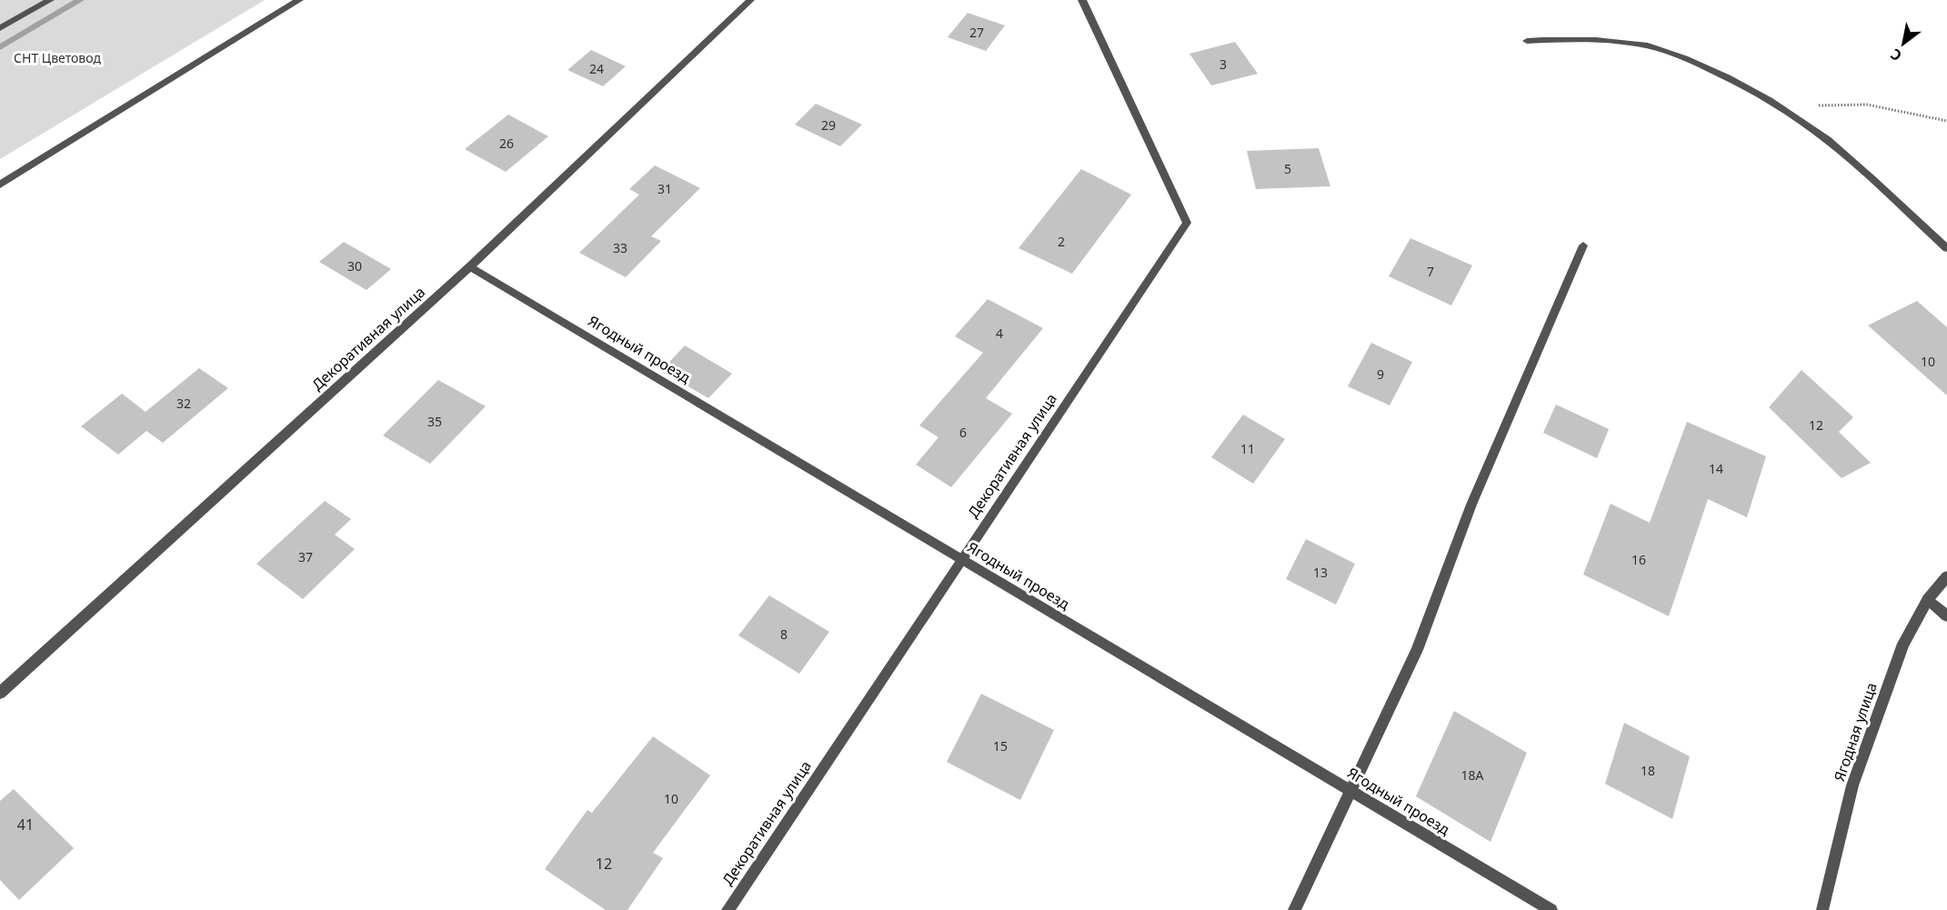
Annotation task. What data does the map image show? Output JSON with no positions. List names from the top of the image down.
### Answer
{
  "streets": {
    "street": ["Декоративная улица", "Ягодный проезд", "Ягодная улица"]
  },
  "crossings": [
    ["Декоративная улица", "Ягодный проезд"]
  ],
  "parks": ["СНТ Цветовод"],
  "house_numbers": [
    "27",
    "3",
    "24",
    "29",
    "26",
    "5",
    "31",
    "2",
    "33",
    "30",
    "7",
    "4",
    "10",
    "9",
    "32",
    "35",
    "12",
    "6",
    "11",
    "14",
    "37",
    "16",
    "13",
    "8",
    "15",
    "18",
    "18А",
    "10",
    "41",
    "12"
  ],
  "north": "bottom left"
}
